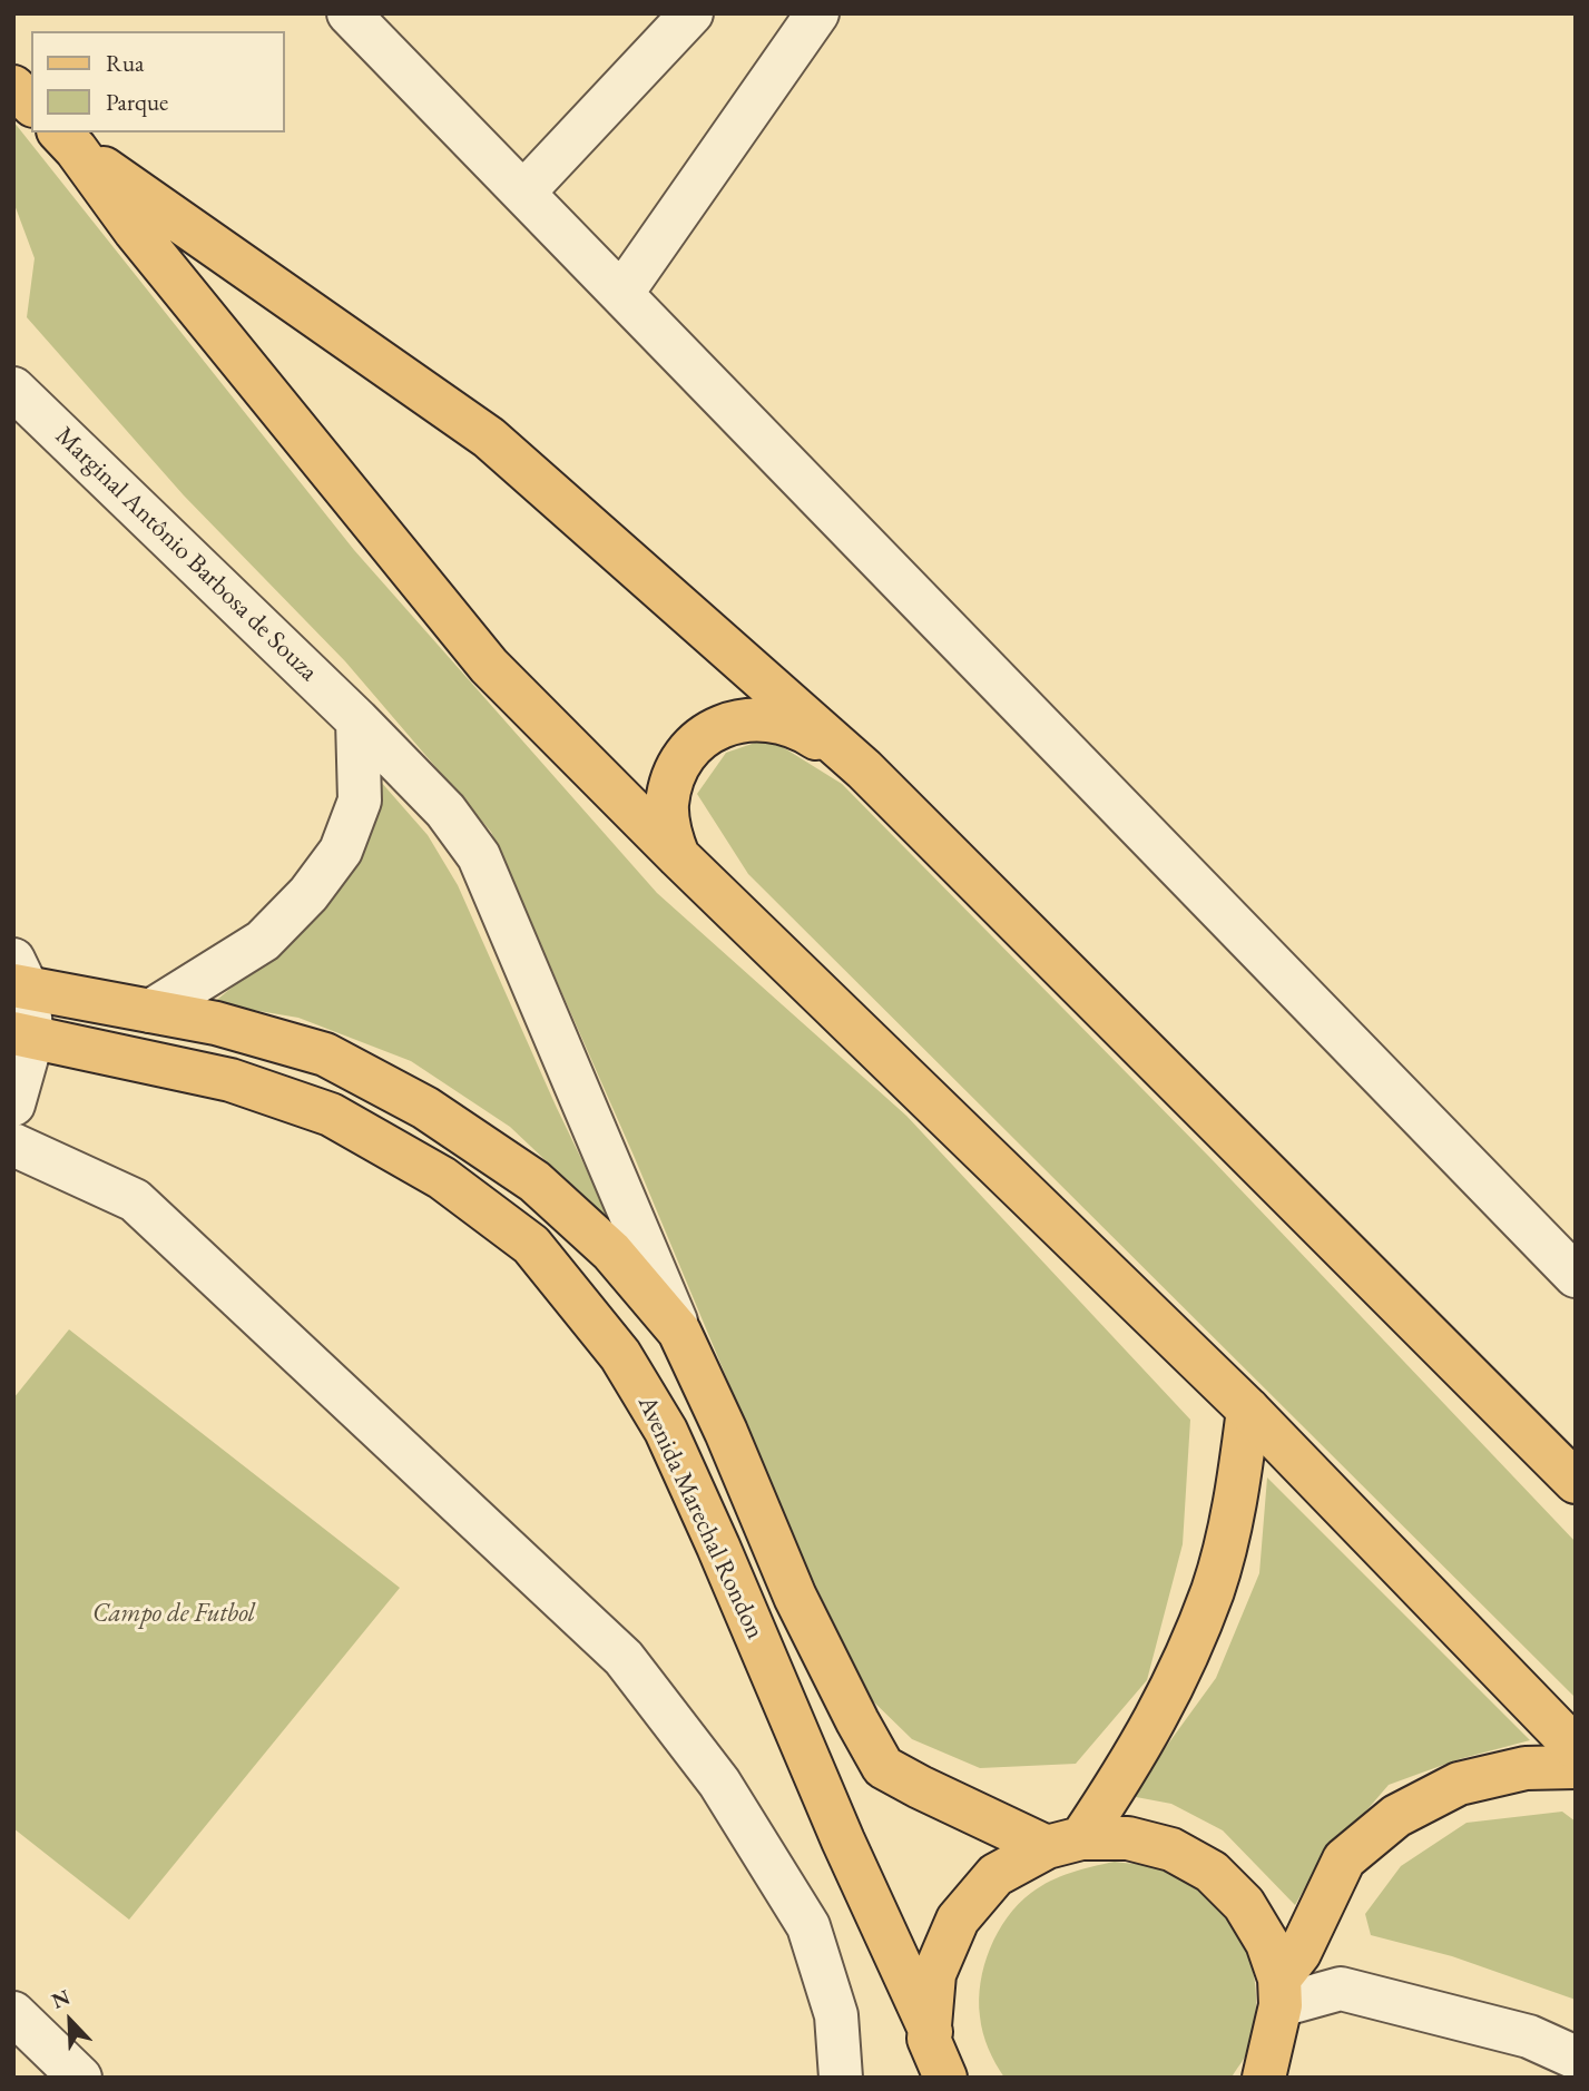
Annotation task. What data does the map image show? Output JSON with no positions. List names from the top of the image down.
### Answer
{
  "streets": {
    "main road": ["Avenida Marechal Rondon"],
    "street": ["Marginal Antônio Barbosa de Souza"]
  },
  "crossings": [
    ["Marginal Antônio Barbosa de Souza", "Avenida Marechal Rondon"]
  ],
  "parks": ["Campo de Futbol"],
  "legend": ["Rua", "Parque"],
  "north": "top left"
}
